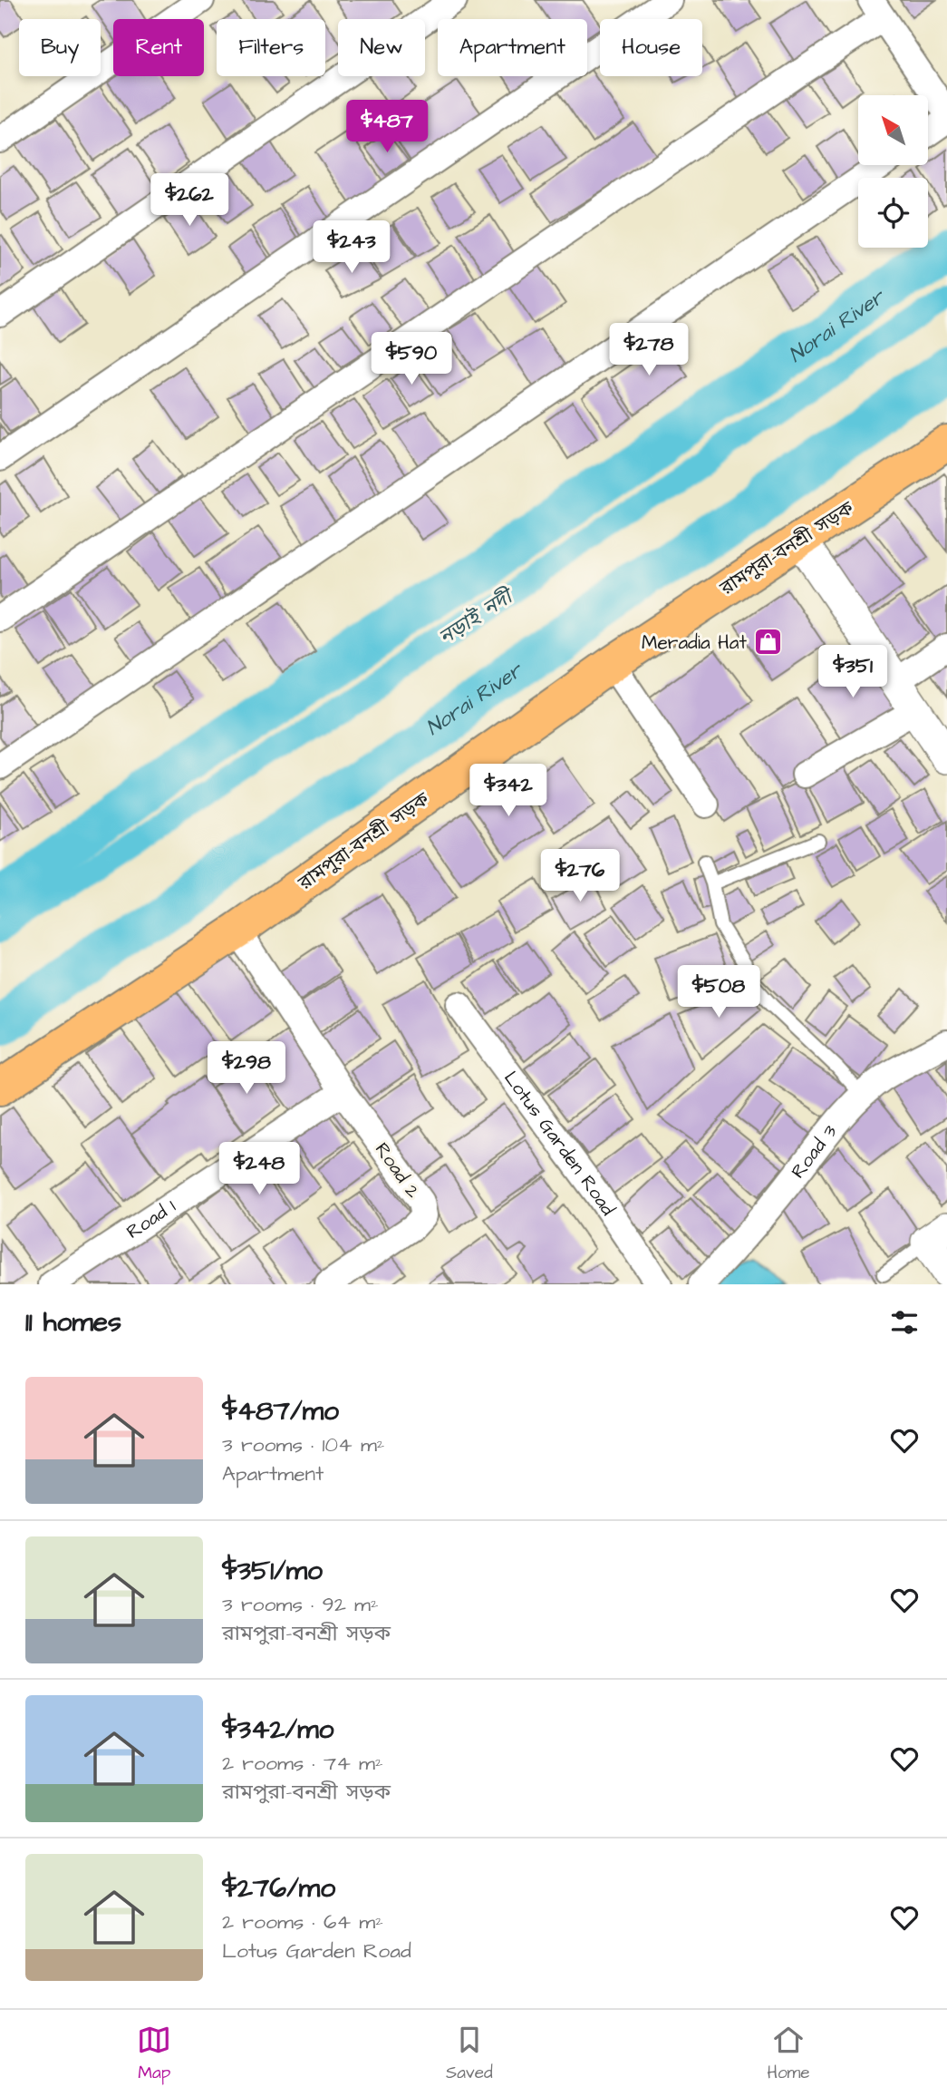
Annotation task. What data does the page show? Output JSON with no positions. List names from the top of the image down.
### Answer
{
  "streets": {
    "main road": ["রামপুরা-বনশ্রী সড়ক"],
    "street": [
      "Lotus Garden Road",
      "Road 3",
      "Road 2",
      "Road 1"
    ]
  },
  "crossings": [
    ["Road 2", "Road 1"]
  ],
  "water": ["Norai River", "নড়াই নদী"],
  "places": {
    "shop": ["Meradia Hat"]
  },
  "north": "top left",
  "page": {
    "chip": [
      "Buy",
      "Rent",
      "Filters",
      "New",
      "Apartment",
      "House"
    ],
    "price": [
      "$487",
      "$262",
      "$243",
      "$278",
      "$590",
      "$351",
      "$342",
      "$276",
      "$508",
      "$298",
      "$248"
    ],
    "heading": "11 homes",
    "list": [
      {
        "name": "$487/mo",
        "note": "3 rooms · 104 m² · Apartment"
      },
      {
        "name": "$351/mo",
        "note": "3 rooms · 92 m² · রামপুরা-বনশ্রী সড়ক"
      },
      {
        "name": "$342/mo",
        "note": "2 rooms · 74 m² · রামপুরা-বনশ্রী সড়ক"
      },
      {
        "name": "$276/mo",
        "note": "2 rooms · 64 m² · Lotus Garden Road"
      }
    ],
    "tabs": ["Map", "Saved", "Home"]
  }
}
